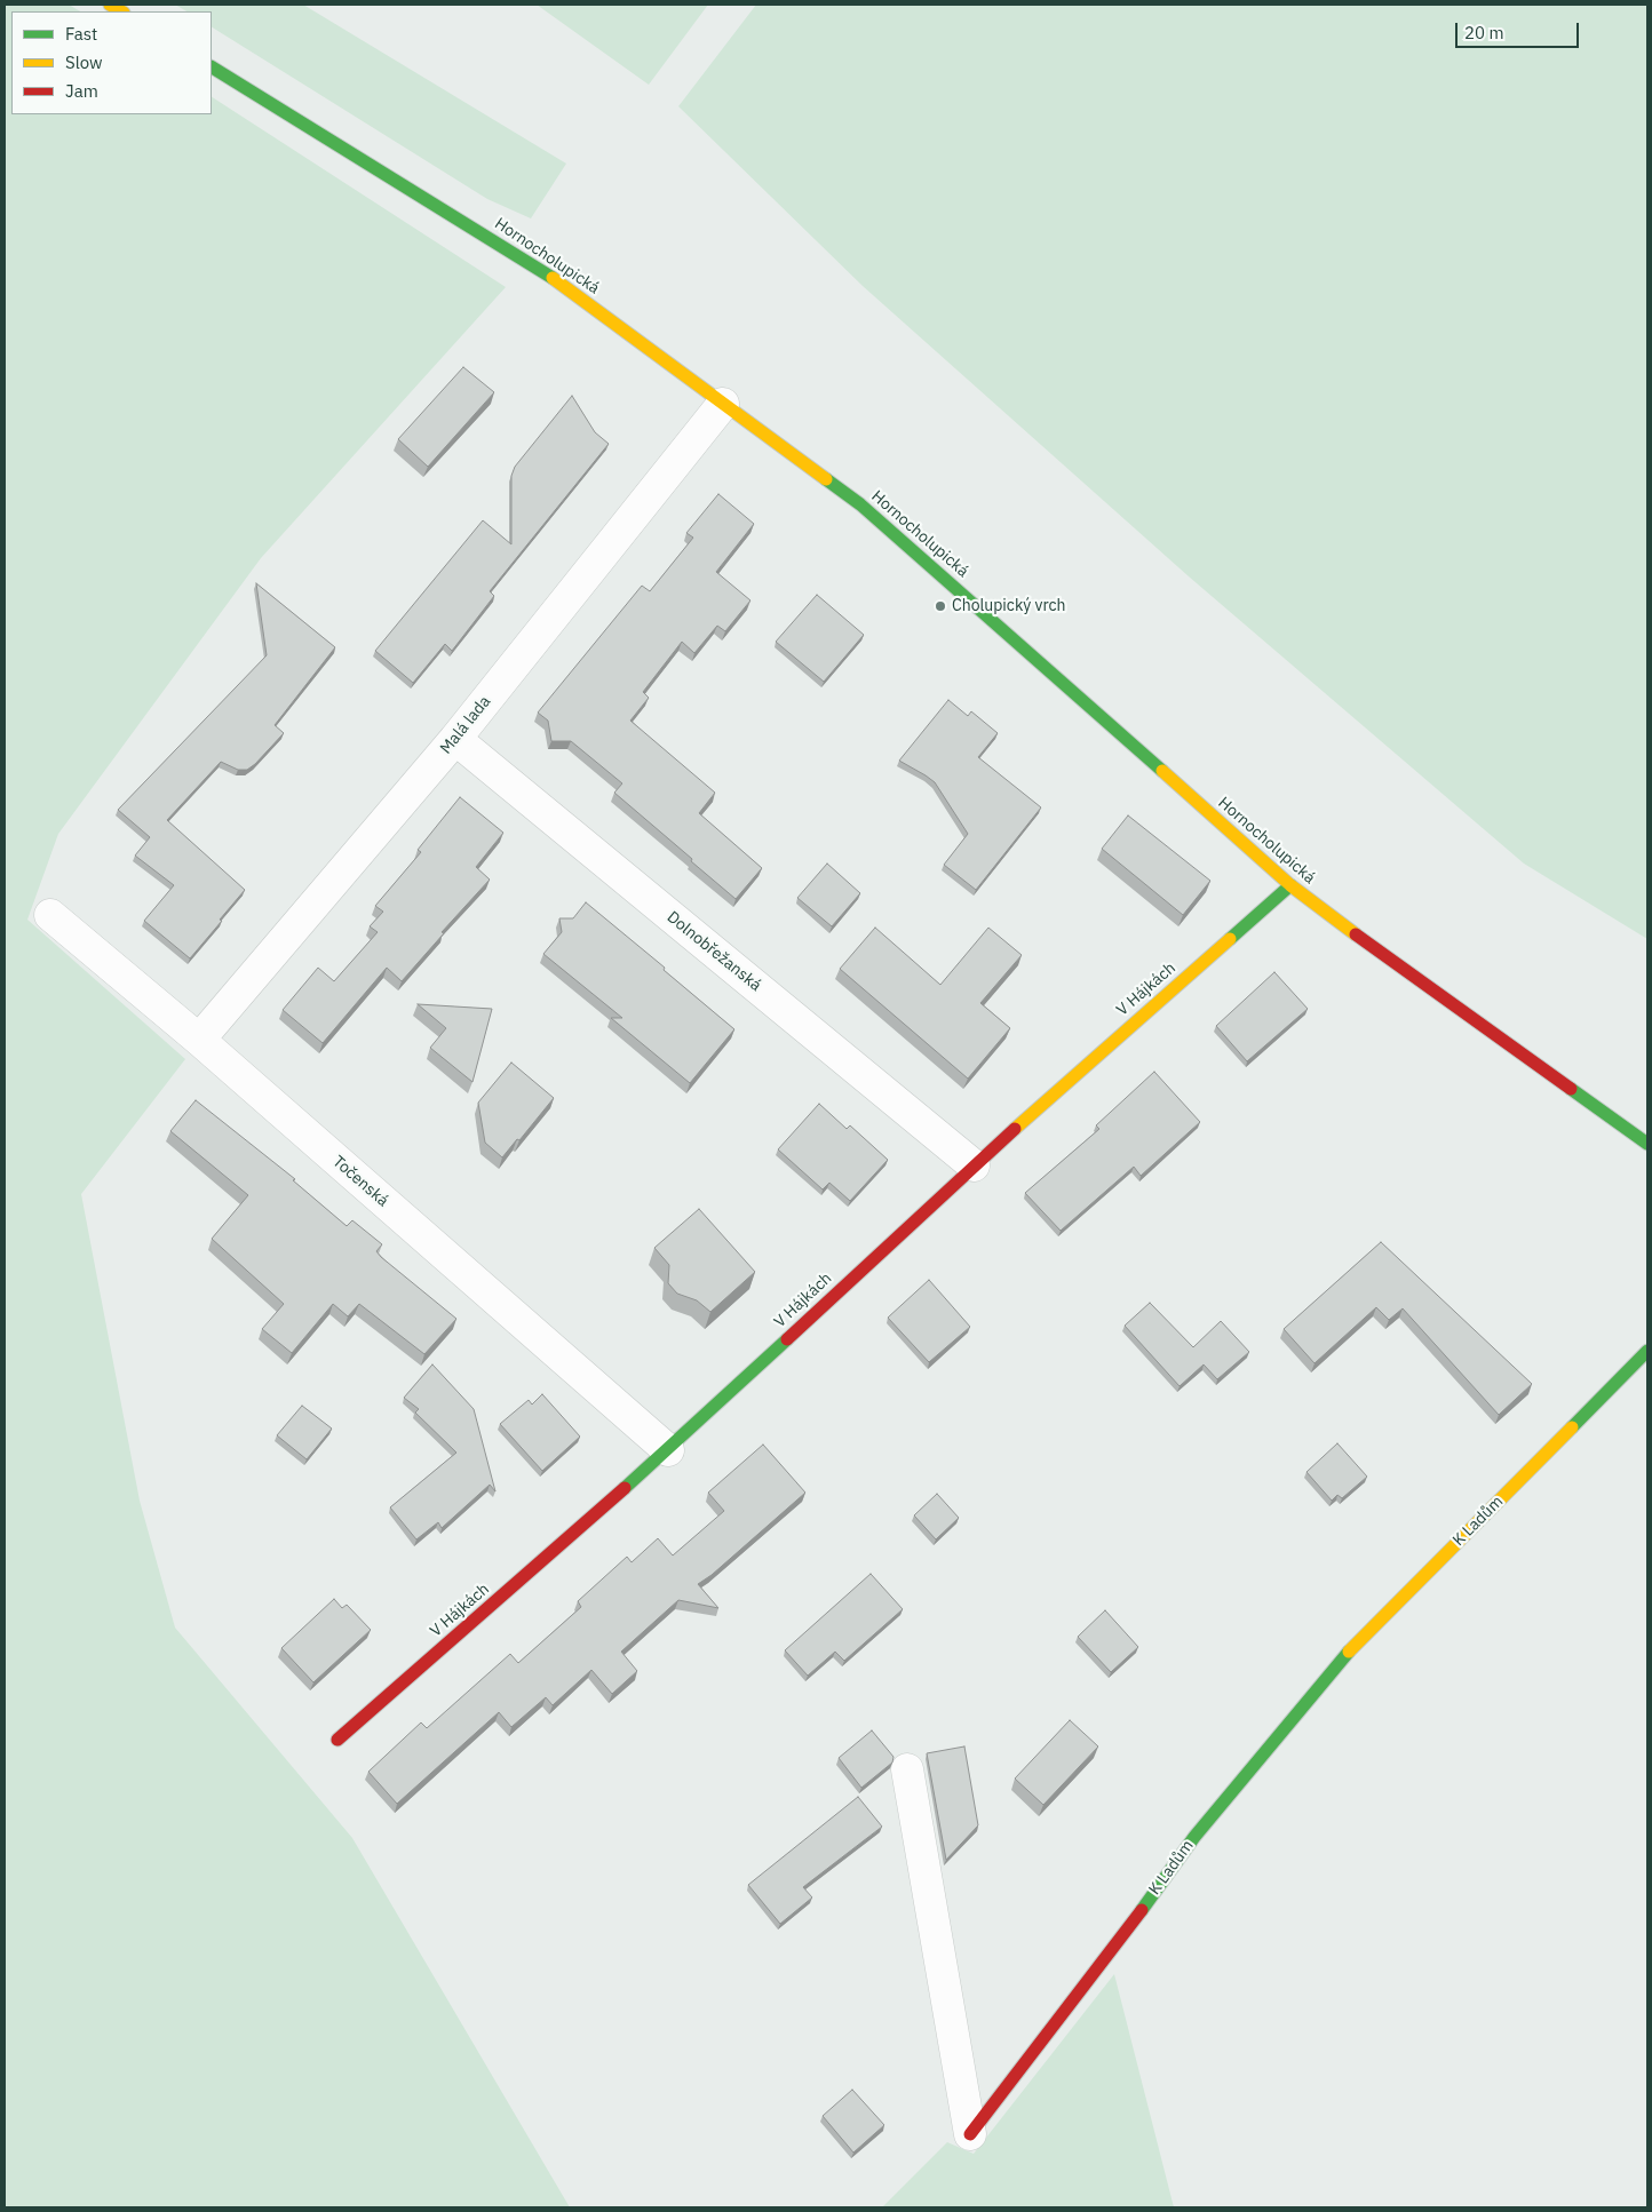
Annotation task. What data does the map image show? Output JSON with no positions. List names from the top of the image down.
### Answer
{
  "streets": {
    "street": [
      "Hornocholupická",
      "Malá lada",
      "Dolnobřežanská",
      "V Hájkách",
      "Točenská",
      "K Ladům"
    ]
  },
  "crossings": [
    ["Hornocholupická", "Malá lada"],
    ["Hornocholupická", "V Hájkách"],
    ["Malá lada", "Dolnobřežanská"],
    ["Malá lada", "Točenská"],
    ["Dolnobřežanská", "V Hájkách"],
    ["V Hájkách", "Točenská"]
  ],
  "places": ["Cholupický vrch"],
  "legend": ["Fast", "Slow", "Jam"],
  "scale_bar": "20 m"
}
